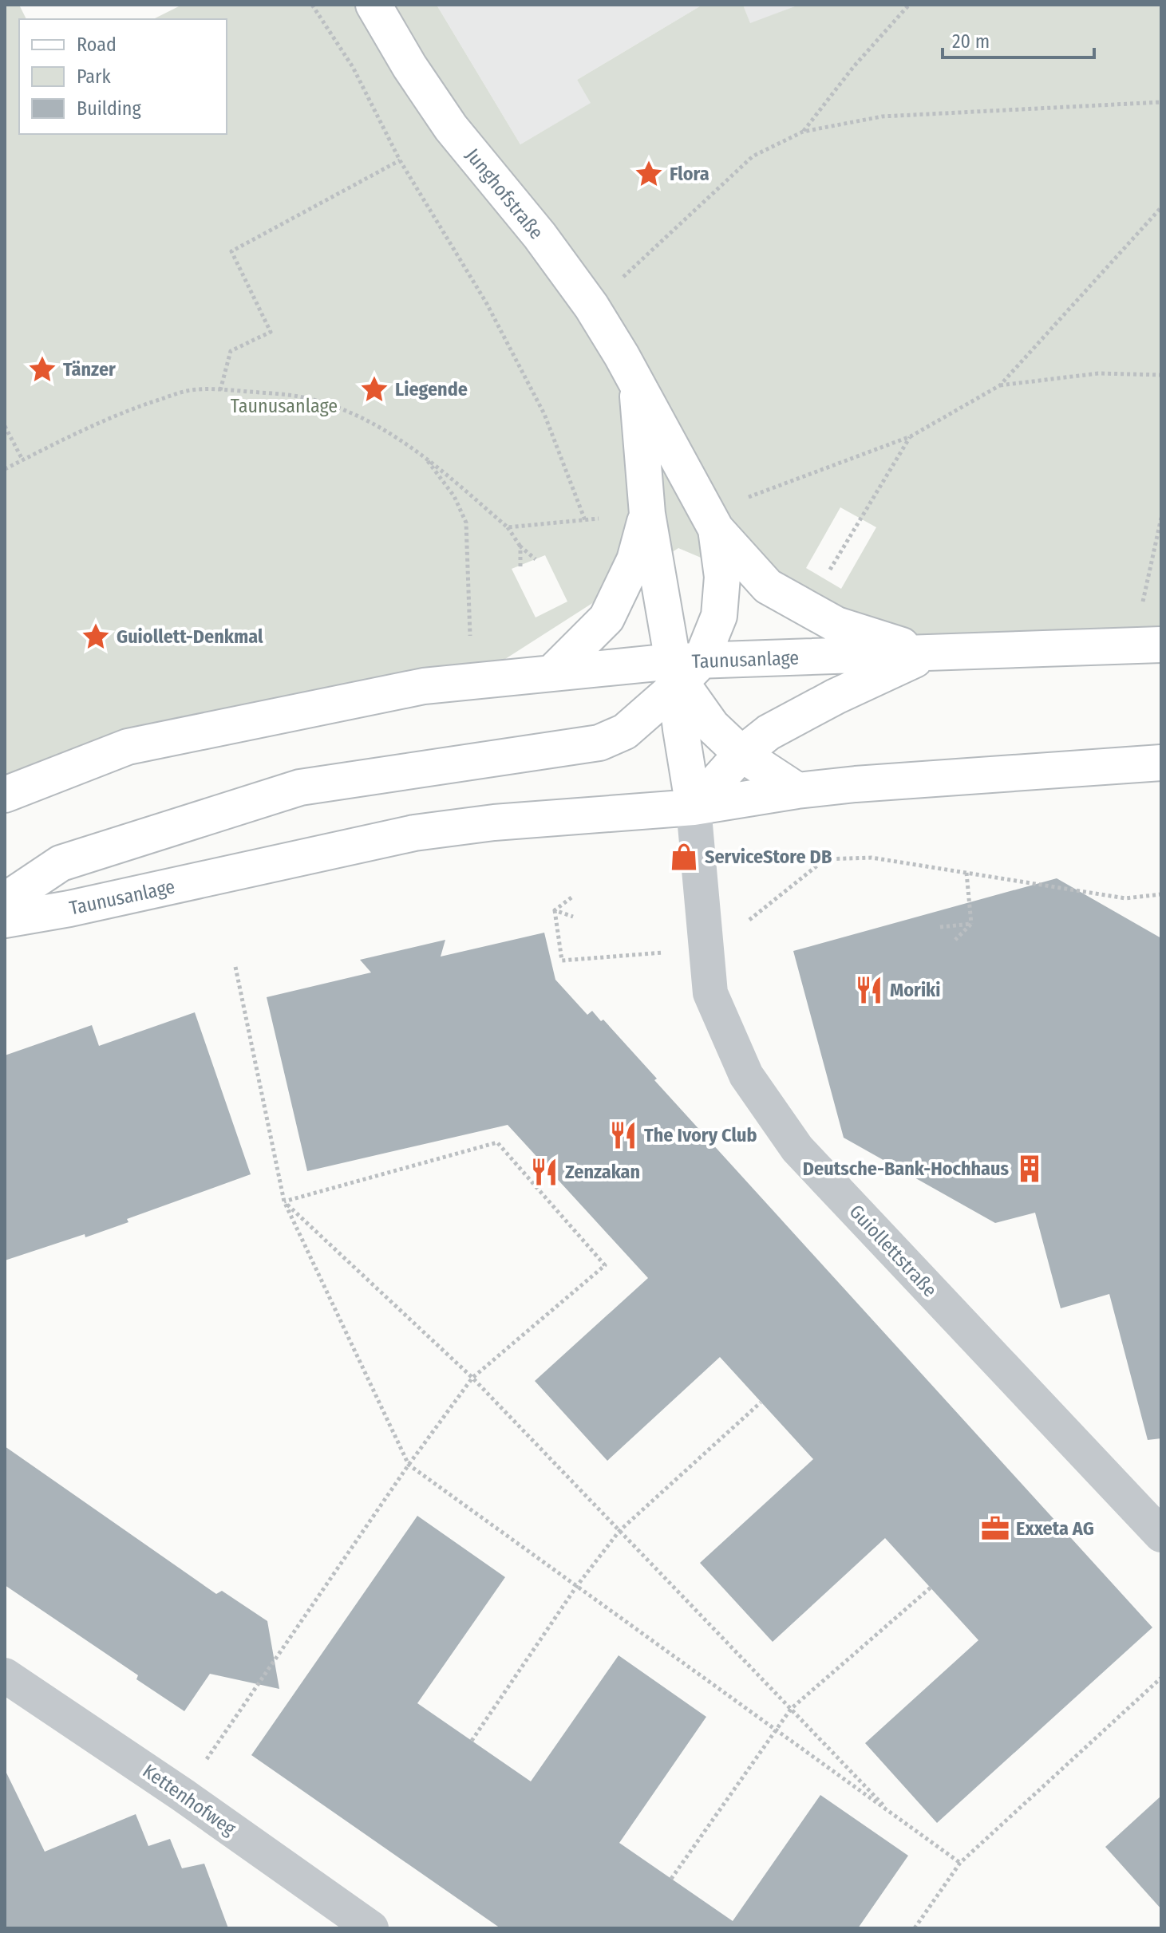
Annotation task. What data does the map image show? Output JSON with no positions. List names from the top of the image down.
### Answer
{
  "streets": {
    "main road": ["Junghofstraße", "Taunusanlage"],
    "street": ["Guiollettstraße", "Kettenhofweg"]
  },
  "crossings": [
    ["Junghofstraße", "Taunusanlage"],
    ["Taunusanlage", "Guiollettstraße"]
  ],
  "parks": ["Taunusanlage"],
  "places": {
    "place": [
      "Flora",
      "Tänzer",
      "Liegende",
      "Guiollett-Denkmal"
    ],
    "shop": ["ServiceStore DB"],
    "restaurant": ["Moriki", "The Ivory Club", "Zenzakan"],
    "building": ["Deutsche-Bank-Hochhaus"],
    "office": ["Exxeta AG"]
  },
  "legend": ["Road", "Park", "Building"],
  "scale_bar": "20 m"
}
